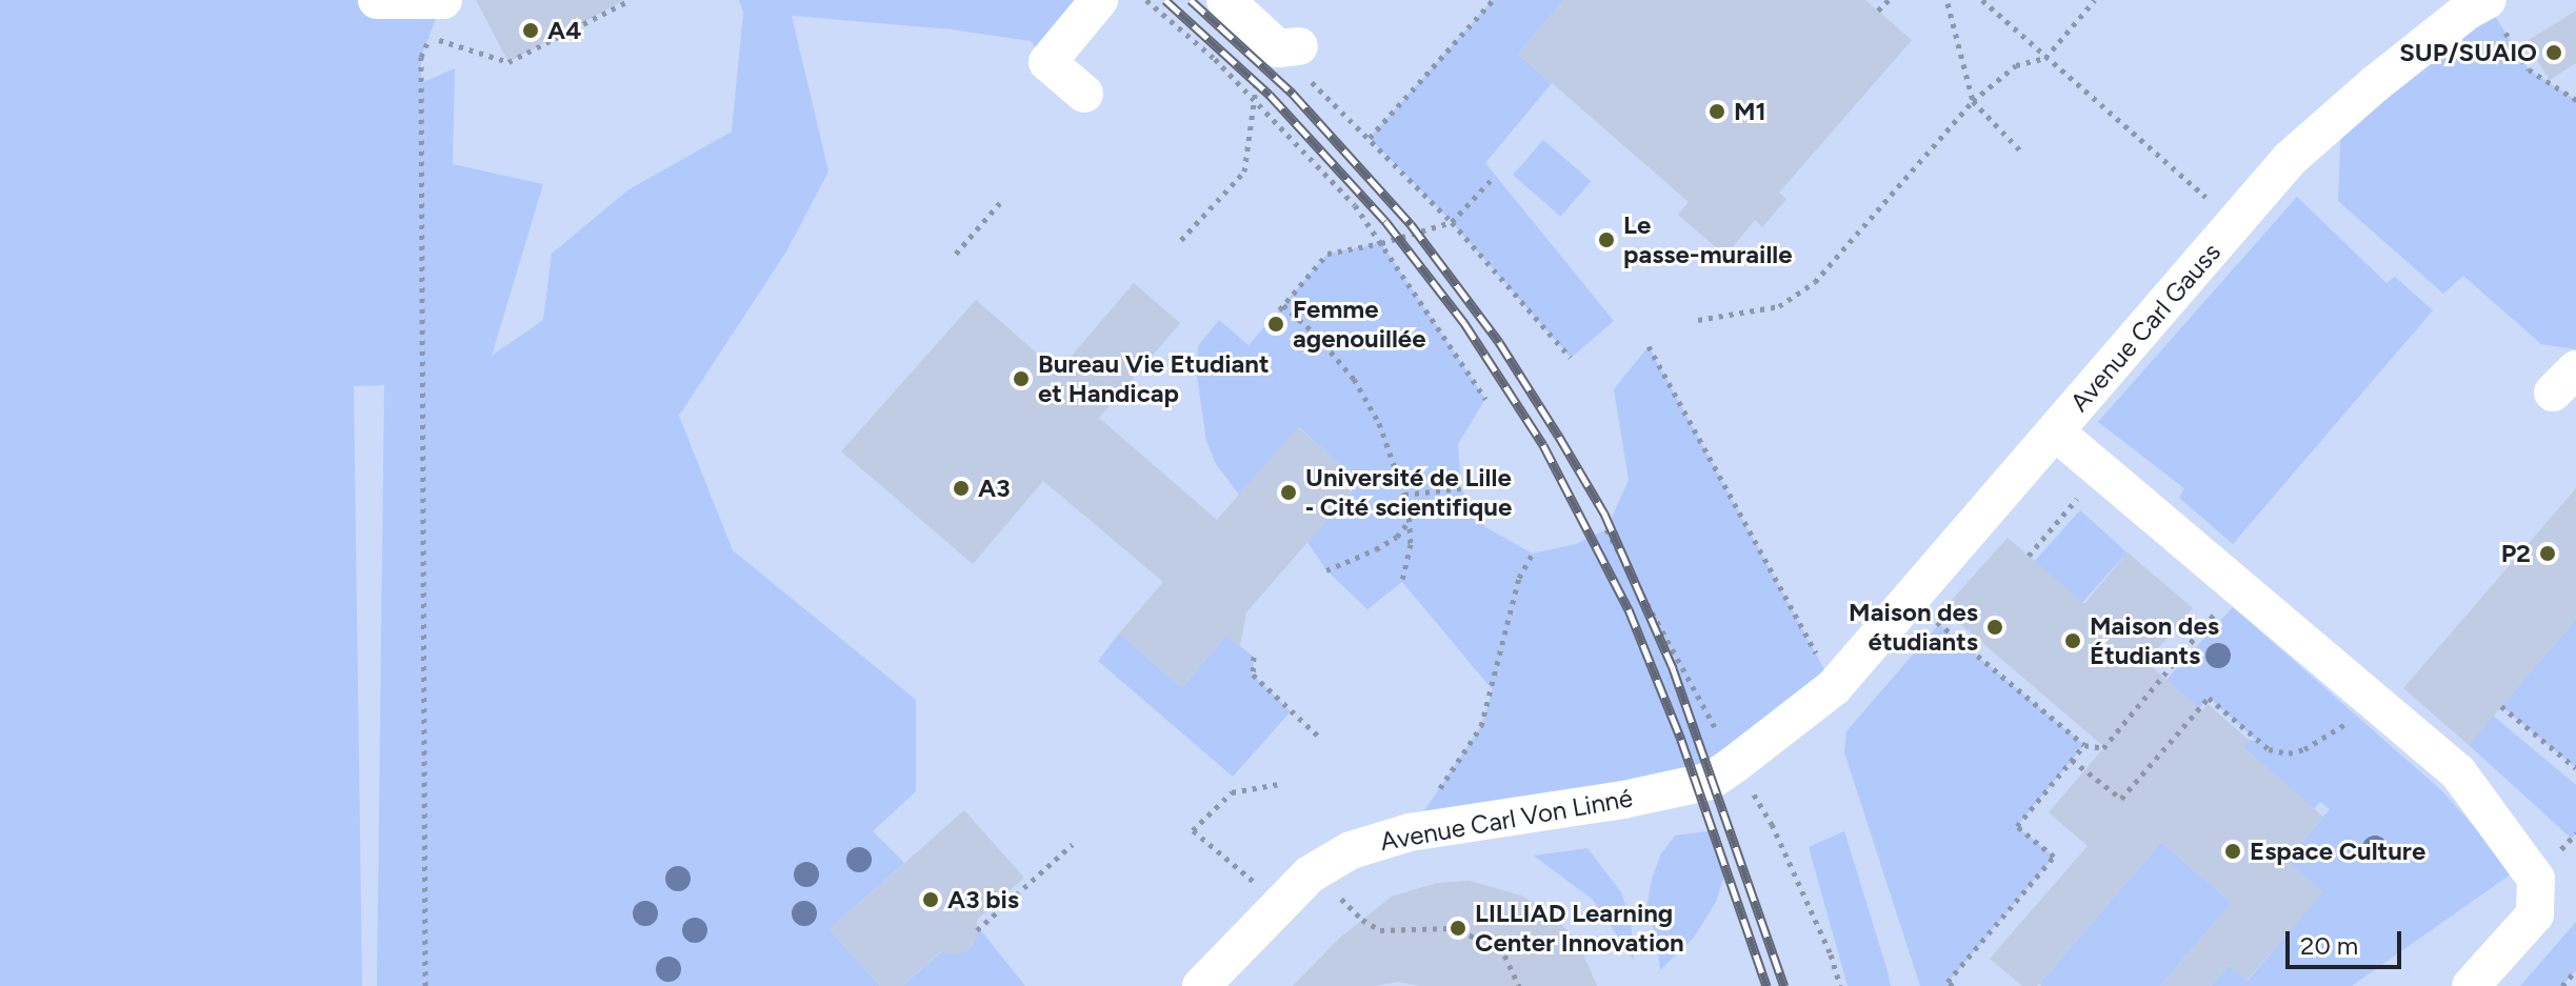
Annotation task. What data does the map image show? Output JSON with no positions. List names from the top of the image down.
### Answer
{
  "streets": {
    "street": ["Avenue Carl Gauss", "Avenue Carl Von Linné"]
  },
  "crossings": [
    ["Avenue Carl Gauss", "Avenue Carl Von Linné"]
  ],
  "places": [
    "A4",
    "SUP/SUAIO",
    "M1",
    "Le passe-muraille",
    "Femme agenouillée",
    "Bureau Vie Etudiant et Handicap",
    "A3",
    "Université de Lille ‐ Cité scientifique",
    "P2",
    "Maison des étudiants",
    "Maison des Étudiants",
    "Espace Culture",
    "A3 bis",
    "LILLIAD Learning Center Innovation"
  ],
  "scale_bar": "20 m"
}
